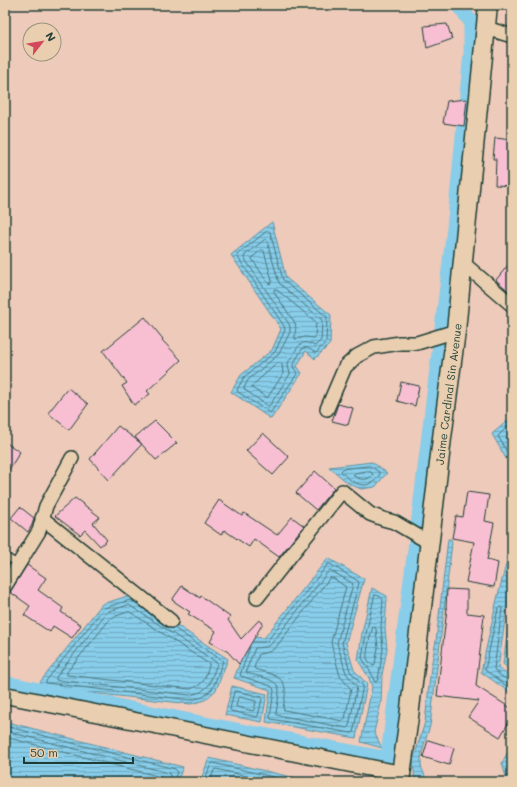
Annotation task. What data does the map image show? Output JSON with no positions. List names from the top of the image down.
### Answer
{
  "streets": {
    "main road": ["Jaime Cardinal Sin Avenue"]
  },
  "scale_bar": "50 m",
  "north": "top right"
}
